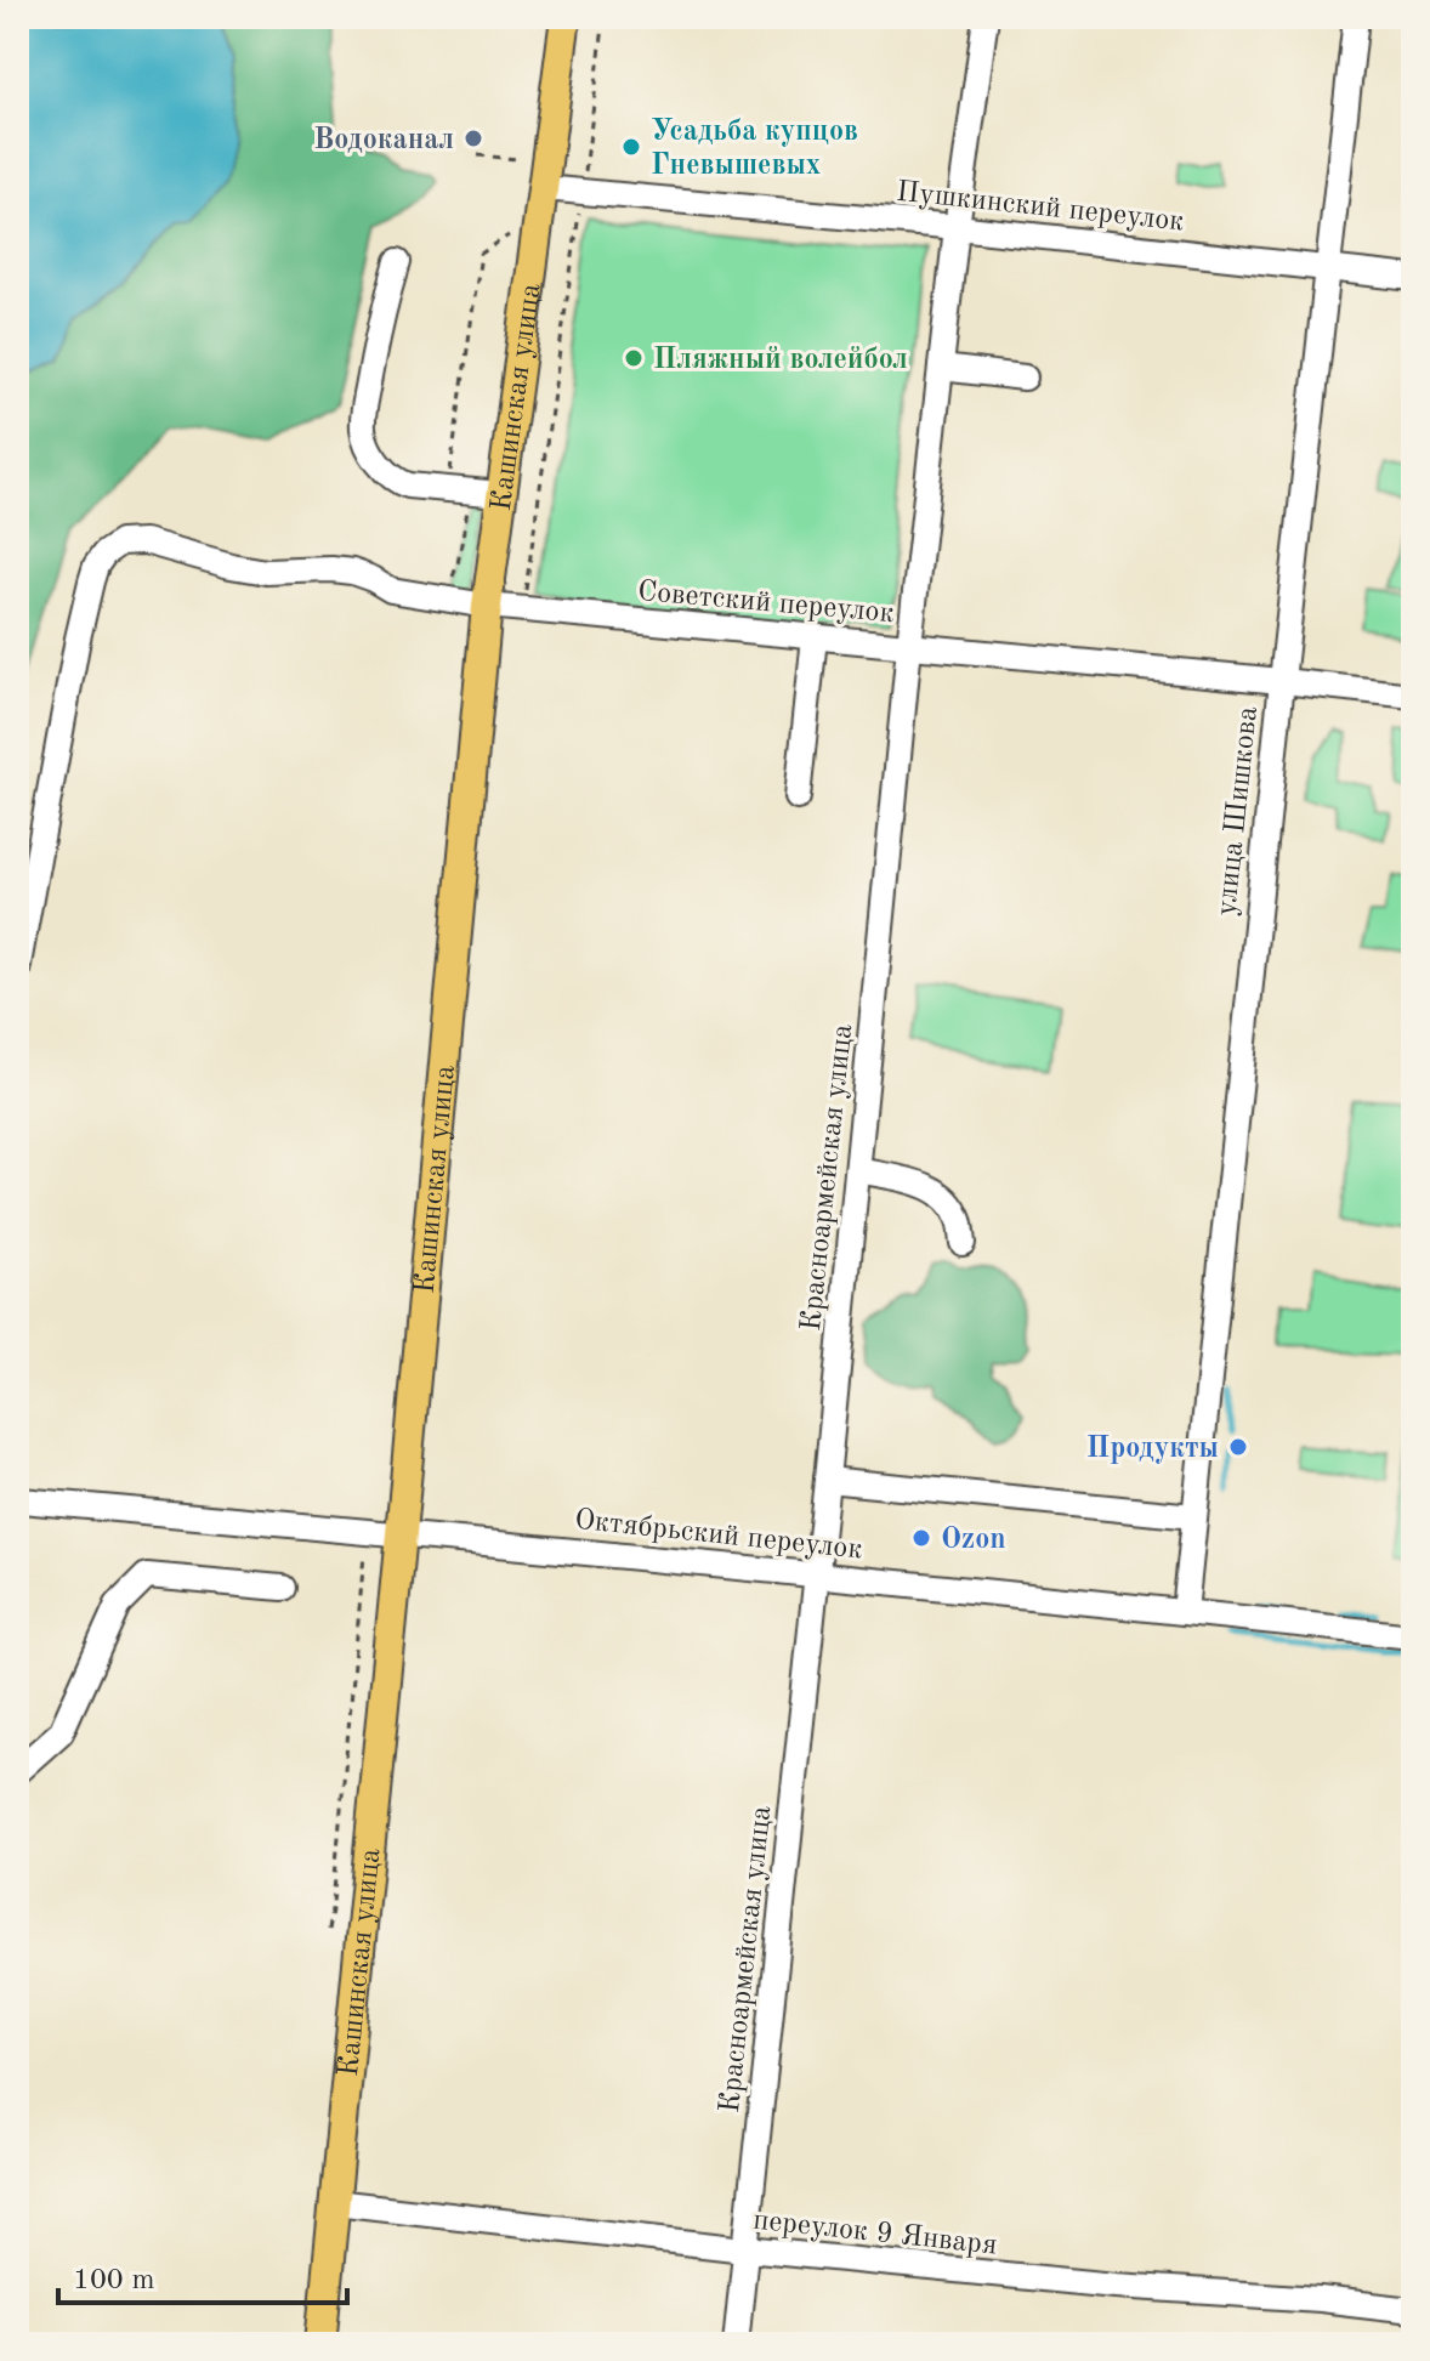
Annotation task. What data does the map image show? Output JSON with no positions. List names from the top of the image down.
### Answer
{
  "streets": {
    "main road": ["Кашинская улица"],
    "street": [
      "Пушкинский переулок",
      "Советский переулок",
      "улица Шишкова",
      "Красноармейская улица",
      "Октябрьский переулок",
      "переулок 9 Января"
    ]
  },
  "crossings": [
    ["Пушкинский переулок", "Кашинская улица"],
    ["Пушкинский переулок", "улица Шишкова"],
    ["Пушкинский переулок", "Красноармейская улица"],
    ["Кашинская улица", "Советский переулок"],
    ["Кашинская улица", "Октябрьский переулок"],
    ["Кашинская улица", "переулок 9 Января"],
    ["Советский переулок", "улица Шишкова"],
    ["Советский переулок", "Красноармейская улица"],
    ["улица Шишкова", "Октябрьский переулок"],
    ["Красноармейская улица", "Октябрьский переулок"],
    ["Красноармейская улица", "переулок 9 Января"]
  ],
  "places": [
    "Водоканал",
    "Усадьба купцов Гневышевых",
    "Пляжный волейбол",
    "Продукты",
    "Ozon"
  ],
  "scale_bar": "100 m"
}
